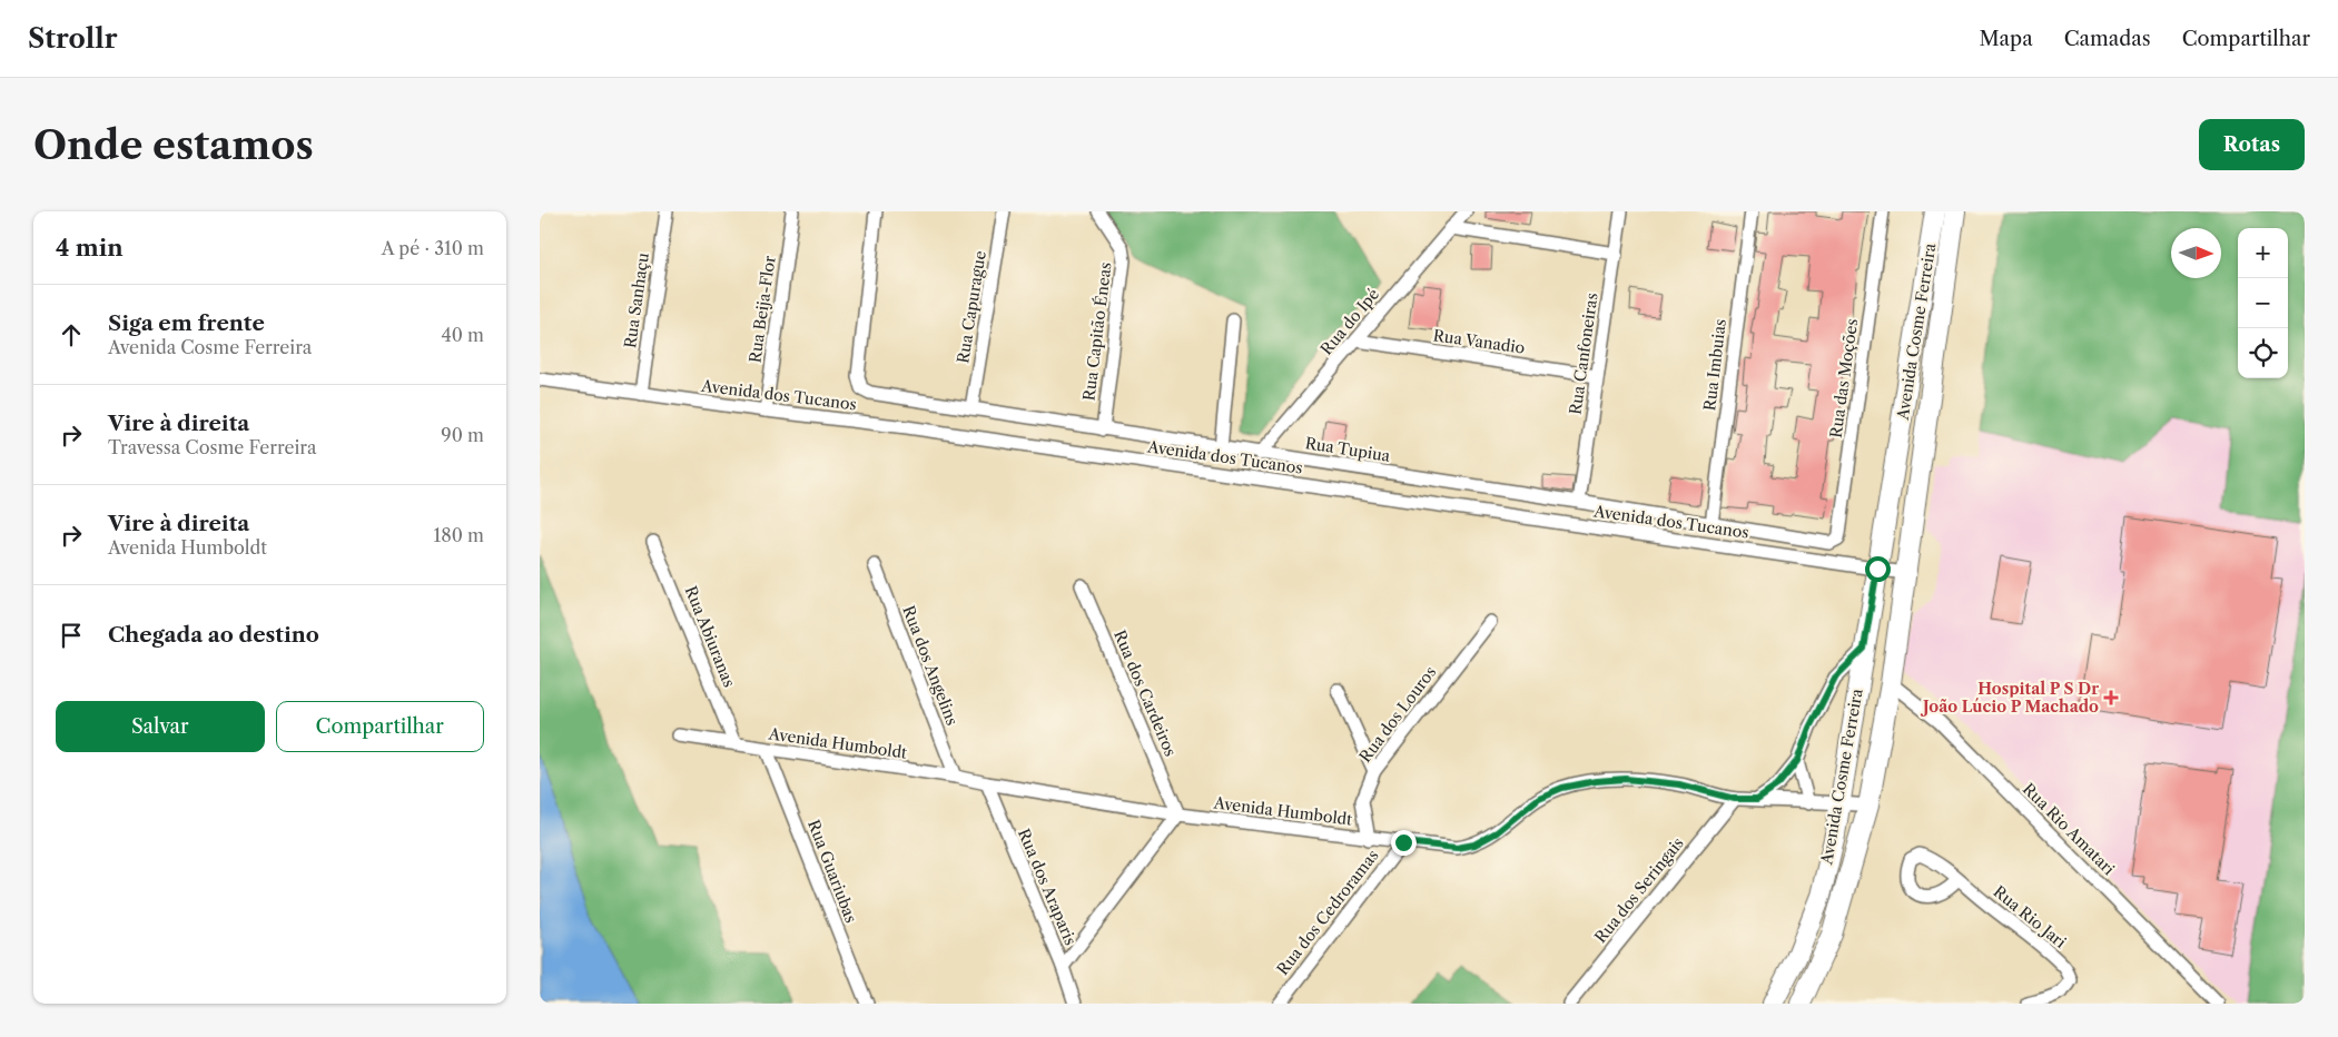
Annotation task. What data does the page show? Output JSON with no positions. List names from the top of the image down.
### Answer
{
  "streets": {
    "main road": ["Avenida Cosme Ferreira"],
    "street": [
      "Rua Sanhaçu",
      "Rua Capurague",
      "Rua Beija-Flor",
      "Rua do Ipé",
      "Rua Capitão Éneas",
      "Rua Vanadio",
      "Rua Canfoneiras",
      "Rua Imbuias",
      "Rua das Moções",
      "Avenida dos Tucanos",
      "Rua Tupiua",
      "Rua Abiuranas",
      "Rua dos Angelins",
      "Rua dos Cardeiros",
      "Rua dos Louros",
      "Avenida Humboldt",
      "Rua Rio Amatari",
      "Rua Guariubas",
      "Rua dos Araparis",
      "Rua dos Seringais",
      "Rua dos Cedroramas",
      "Rua Rio Jari"
    ]
  },
  "crossings": [
    ["Rua Sanhaçu", "Avenida dos Tucanos"],
    ["Rua Capurague", "Rua Tupiua"],
    ["Rua Beija-Flor", "Avenida dos Tucanos"],
    ["Rua do Ipé", "Rua Vanadio"],
    ["Rua do Ipé", "Rua Tupiua"],
    ["Rua Capitão Éneas", "Rua Tupiua"],
    ["Avenida Cosme Ferreira", "Avenida dos Tucanos"],
    ["Avenida Cosme Ferreira", "Avenida Humboldt"],
    ["Avenida Cosme Ferreira", "Rua Rio Amatari"],
    ["Rua Vanadio", "Rua Canfoneiras"],
    ["Rua Canfoneiras", "Rua Tupiua"],
    ["Rua Imbuias", "Rua Tupiua"],
    ["Rua das Moções", "Rua Tupiua"],
    ["Rua Abiuranas", "Avenida Humboldt"],
    ["Rua dos Angelins", "Avenida Humboldt"],
    ["Rua dos Cardeiros", "Avenida Humboldt"],
    ["Rua dos Louros", "Avenida Humboldt"],
    ["Avenida Humboldt", "Rua Guariubas"],
    ["Avenida Humboldt", "Rua dos Araparis"],
    ["Avenida Humboldt", "Rua dos Seringais"],
    ["Avenida Humboldt", "Rua dos Cedroramas"]
  ],
  "places": {
    "health": ["Hospital P S Dr João Lúcio P Machado"]
  },
  "north": "right",
  "page": {
    "header": "Strollr",
    "nav": ["Mapa", "Camadas", "Compartilhar"],
    "buttons": [
      "Rotas",
      ["Salvar", "Compartilhar"]
    ],
    "title": "Onde estamos",
    "heading": ["4 min", "A pé · 310 m"],
    "map_buttons": ["+", "−"],
    "list": [
      ["Siga em frente", "Avenida Cosme Ferreira", "40 m"],
      ["Vire à direita", "Travessa Cosme Ferreira", "90 m"],
      ["Vire à direita", "Avenida Humboldt", "180 m"],
      "Chegada ao destino"
    ]
  }
}
